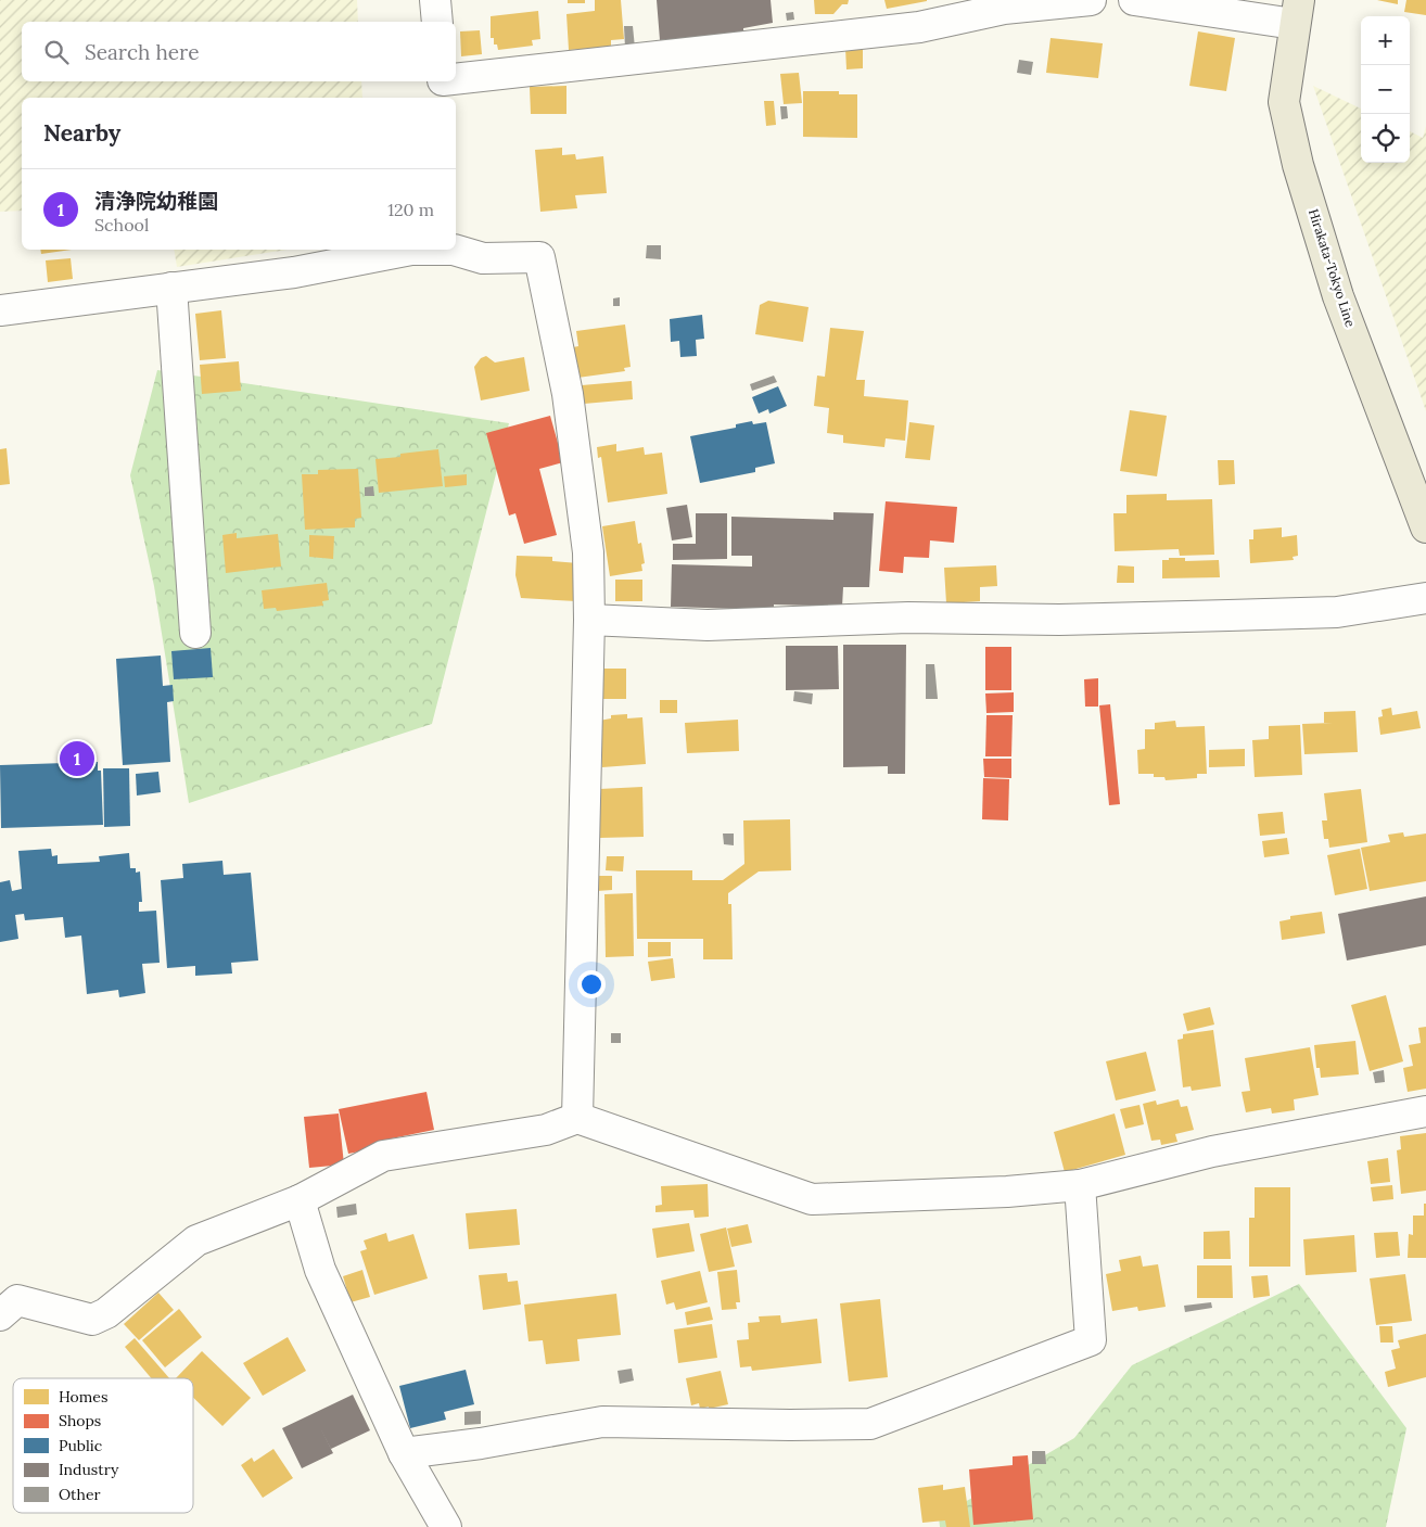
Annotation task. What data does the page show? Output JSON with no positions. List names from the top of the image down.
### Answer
{
  "streets": {
    "main road": ["Hirakata-Tokyo Line"]
  },
  "legend": [
    "Homes",
    "Shops",
    "Public",
    "Industry",
    "Other"
  ],
  "page": {
    "map_buttons": ["+", "−"],
    "search": "Search here",
    "heading": "Nearby",
    "list": [
      {
        "mark": "1",
        "name": "清浄院幼稚園",
        "note": "School",
        "value": "120 m"
      }
    ],
    "pins": "1"
  }
}
